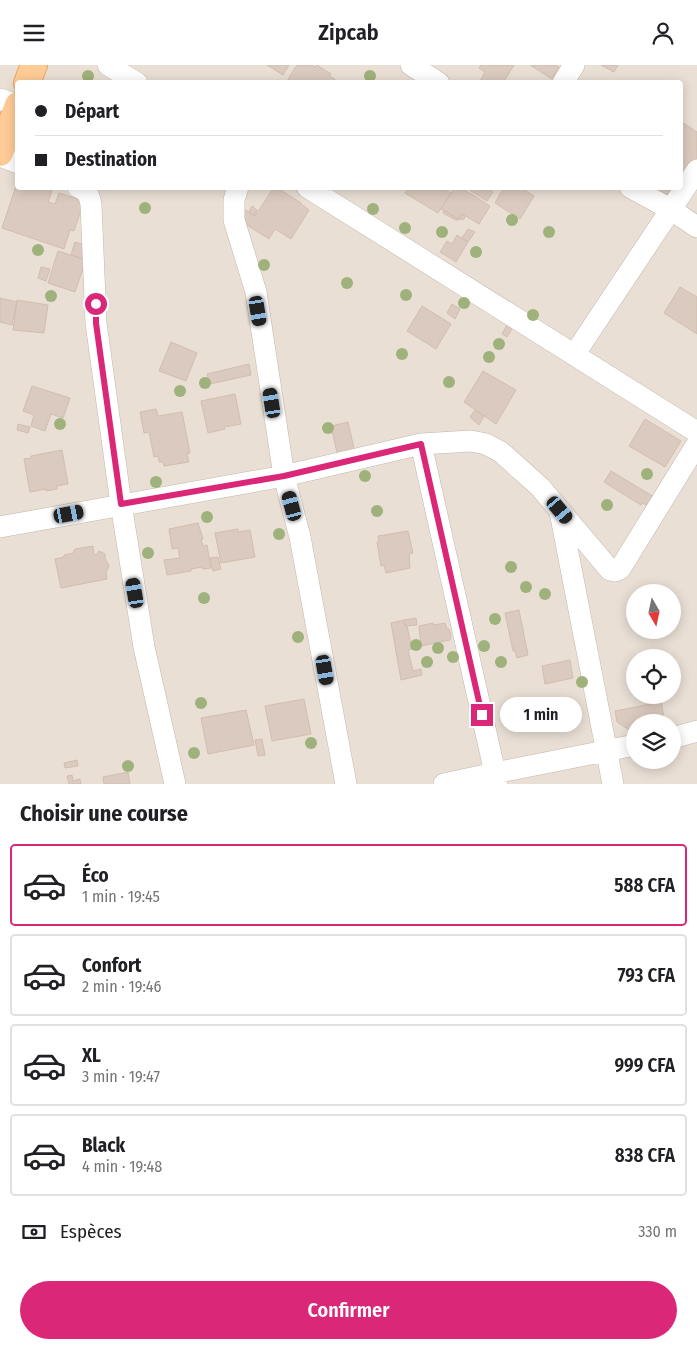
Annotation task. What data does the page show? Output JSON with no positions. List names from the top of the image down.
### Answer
{
  "north": "bottom",
  "page": {
    "header": "Zipcab",
    "banner": ["Départ", "Destination"],
    "bubble": "1 min",
    "heading": "Choisir une course",
    "list": [
      {
        "name": "Éco",
        "note": "1 min · 19:45",
        "value": "588 CFA"
      },
      {
        "name": "Confort",
        "note": "2 min · 19:46",
        "value": "793 CFA"
      },
      {
        "name": "XL",
        "note": "3 min · 19:47",
        "value": "999 CFA"
      },
      {
        "name": "Black",
        "note": "4 min · 19:48",
        "value": "838 CFA"
      }
    ],
    "pay": ["Espèces", "330 m"],
    "buttons": "Confirmer"
  }
}
